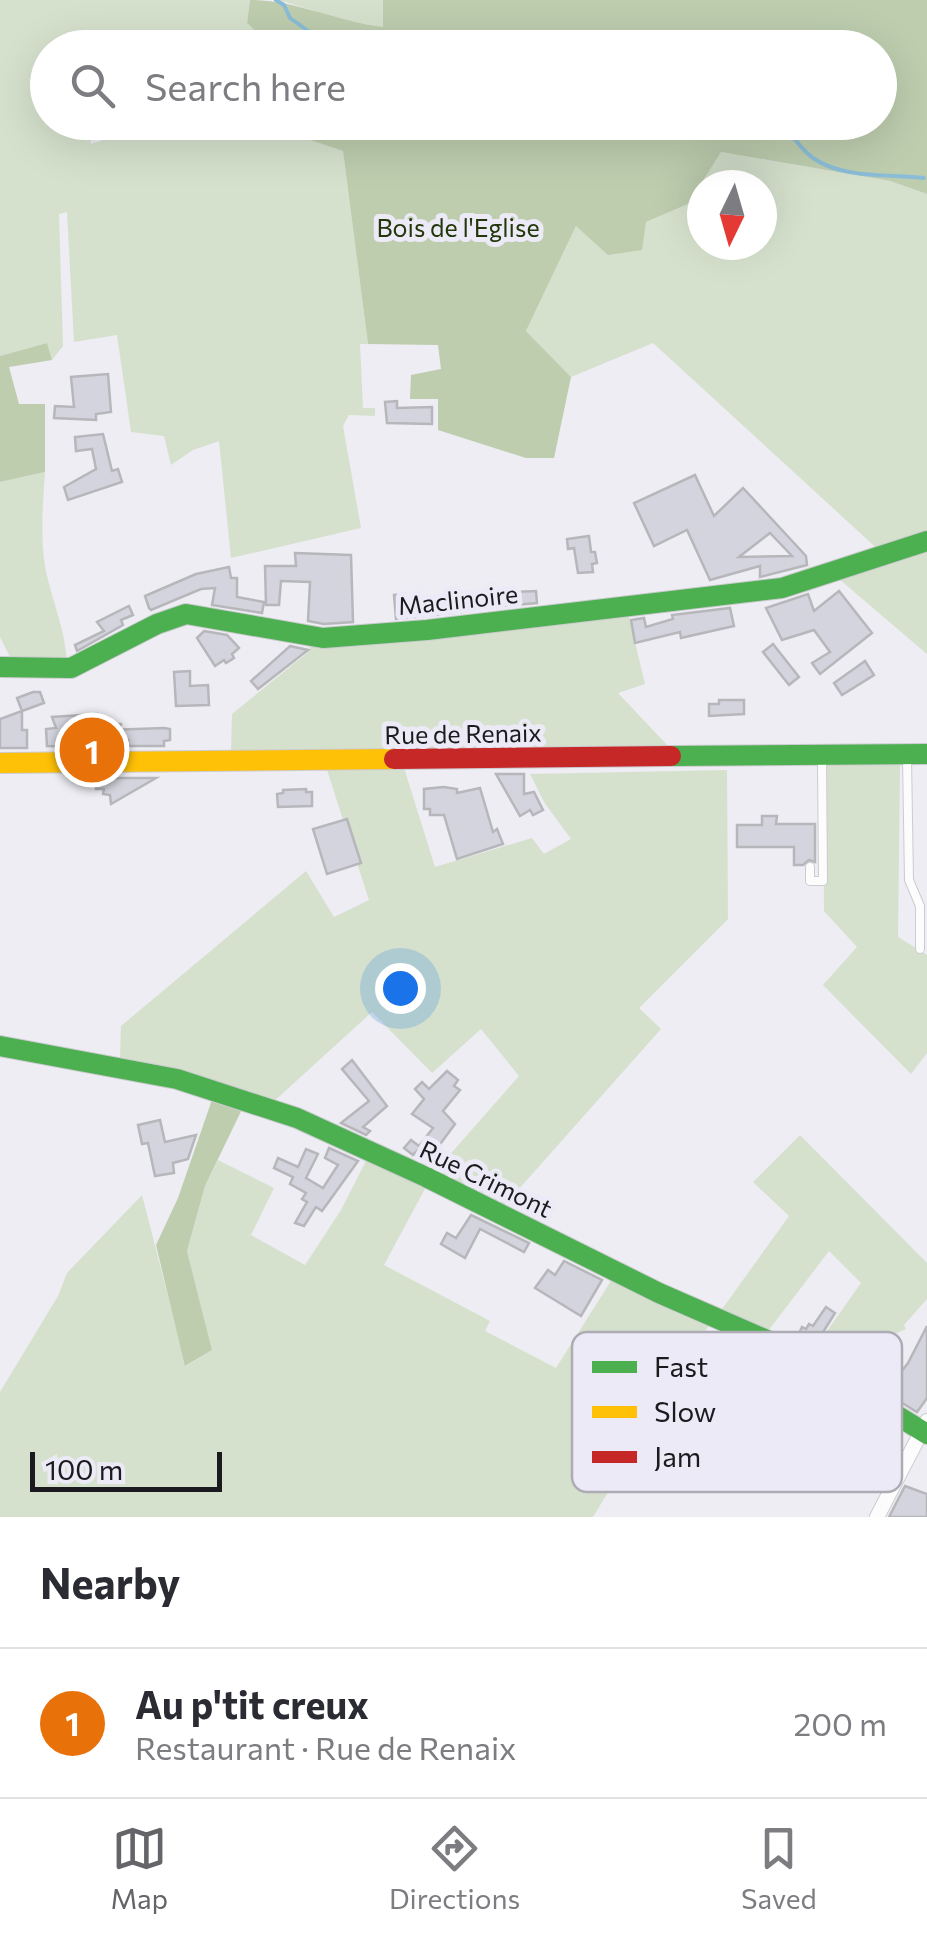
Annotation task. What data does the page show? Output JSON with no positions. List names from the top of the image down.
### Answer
{
  "streets": {
    "street": ["Maclinoire", "Rue de Renaix", "Rue Crimont"]
  },
  "parks": ["Bois de l'Eglise"],
  "legend": ["Fast", "Slow", "Jam"],
  "scale_bar": "100 m",
  "north": "bottom",
  "page": {
    "search": "Search here",
    "pins": "1",
    "scale": "100 m",
    "heading": "Nearby",
    "list": [
      {
        "mark": "1",
        "name": "Au p'tit creux",
        "note": "Restaurant · Rue de Renaix",
        "value": "200 m"
      }
    ],
    "nav": ["Map", "Directions", "Saved"]
  }
}
